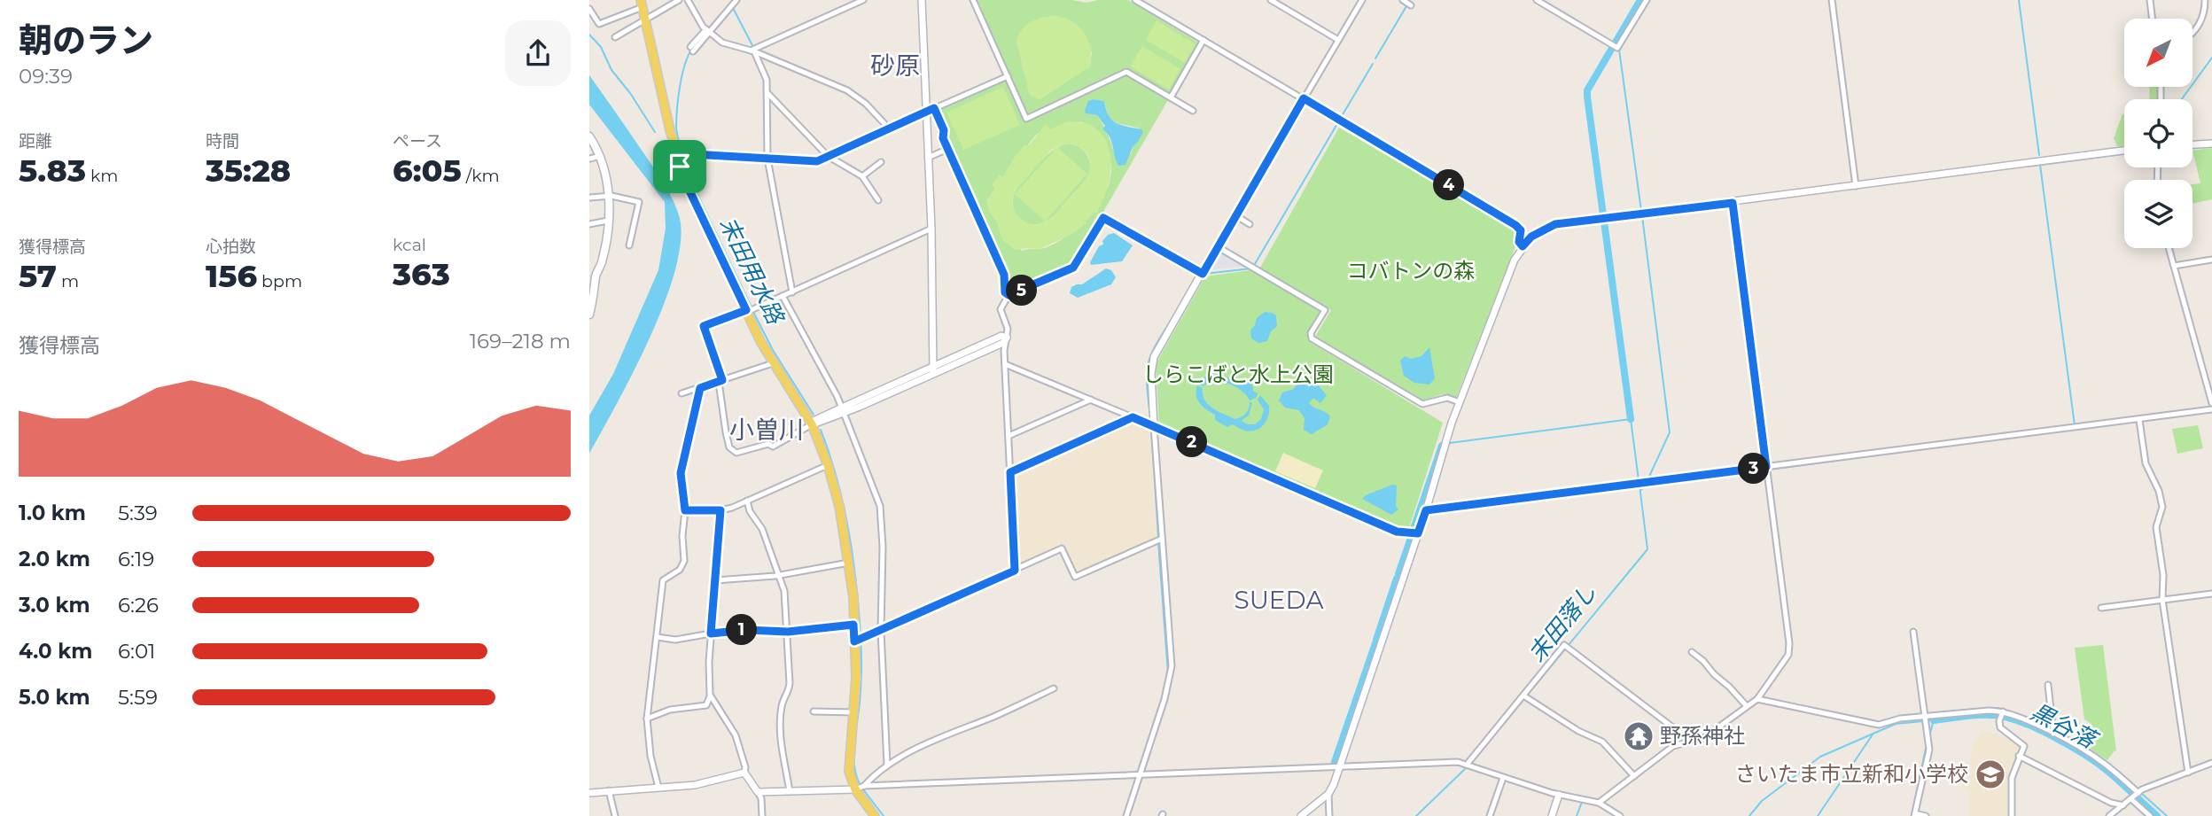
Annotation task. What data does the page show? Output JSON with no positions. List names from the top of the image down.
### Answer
{
  "districts": ["砂原", "小曽川", "SUEDA"],
  "water": ["末田用水路", "末田落し", "黒谷落"],
  "parks": ["コバトンの森", "しらこばと水上公園"],
  "places": {
    "temple": ["野孫神社"],
    "school or university": ["さいたま市立新和小学校"]
  },
  "north": "bottom left",
  "page": {
    "heading": ["朝のラン", "09:39"],
    "stats": [
      ["距離", "5.83 km"],
      ["時間", "35:28"],
      ["ペース", "6:05 /km"],
      ["獲得標高", "57 m"],
      ["心拍数", "156 bpm"],
      ["kcal", "363"]
    ],
    "pins": [
      "4",
      "5",
      "2",
      "3",
      "1"
    ],
    "chart": ["獲得標高", "169–218 m"],
    "list": [
      {
        "name": "1.0 km",
        "note": "5:39"
      },
      {
        "name": "2.0 km",
        "note": "6:19"
      },
      {
        "name": "3.0 km",
        "note": "6:26"
      },
      {
        "name": "4.0 km",
        "note": "6:01"
      },
      {
        "name": "5.0 km",
        "note": "5:59"
      }
    ]
  }
}
